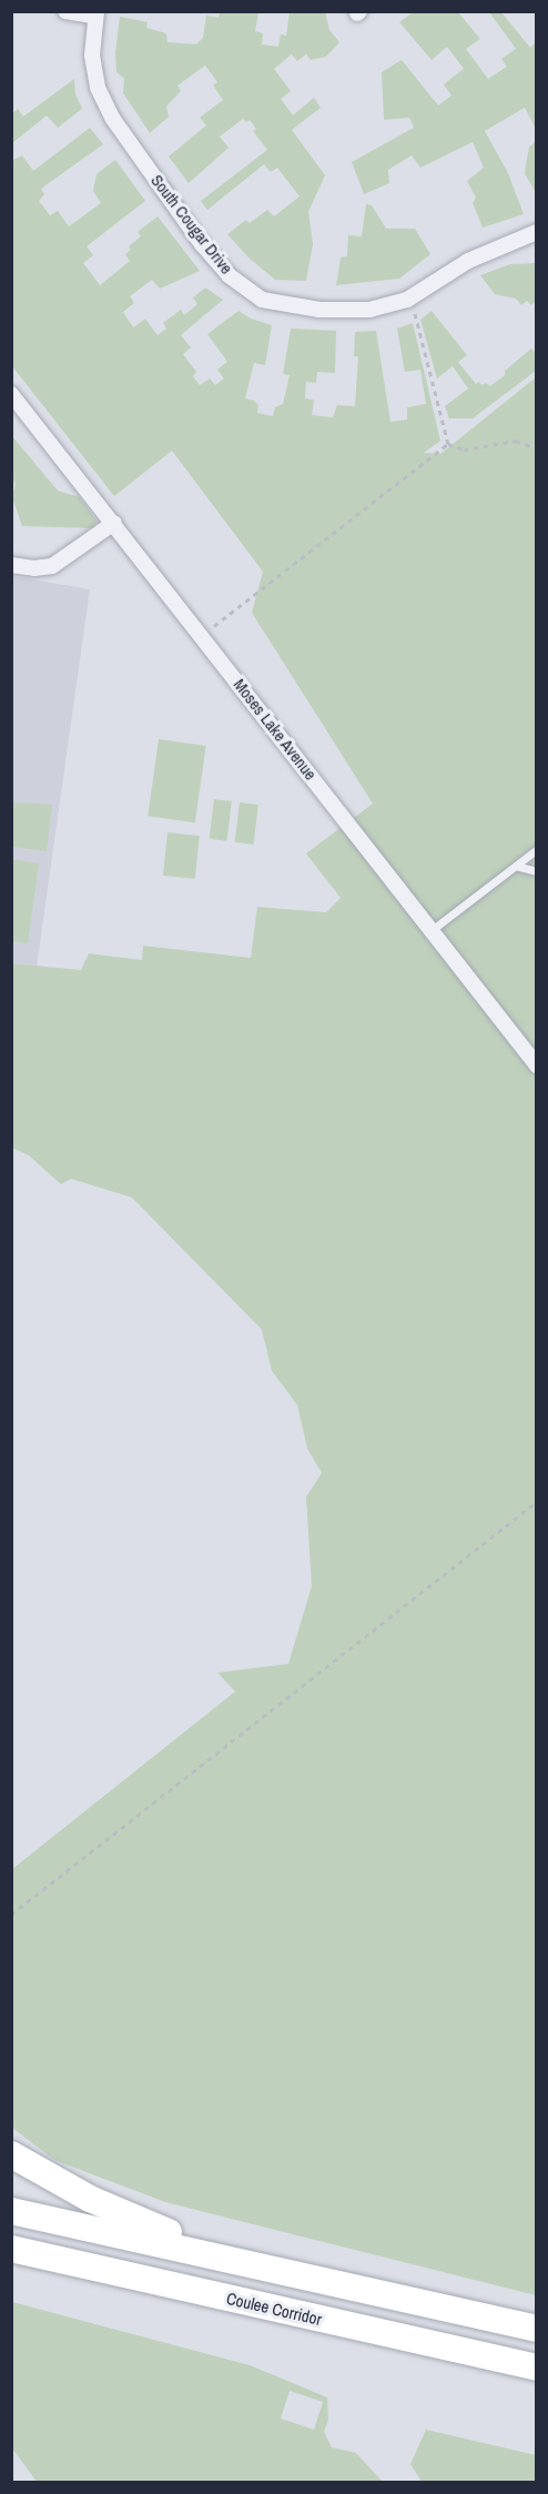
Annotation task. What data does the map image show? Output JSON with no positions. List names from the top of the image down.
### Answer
{
  "streets": {
    "highway": ["Coulee Corridor"],
    "street": ["South Cougar Drive", "Moses Lake Avenue"]
  }
}
